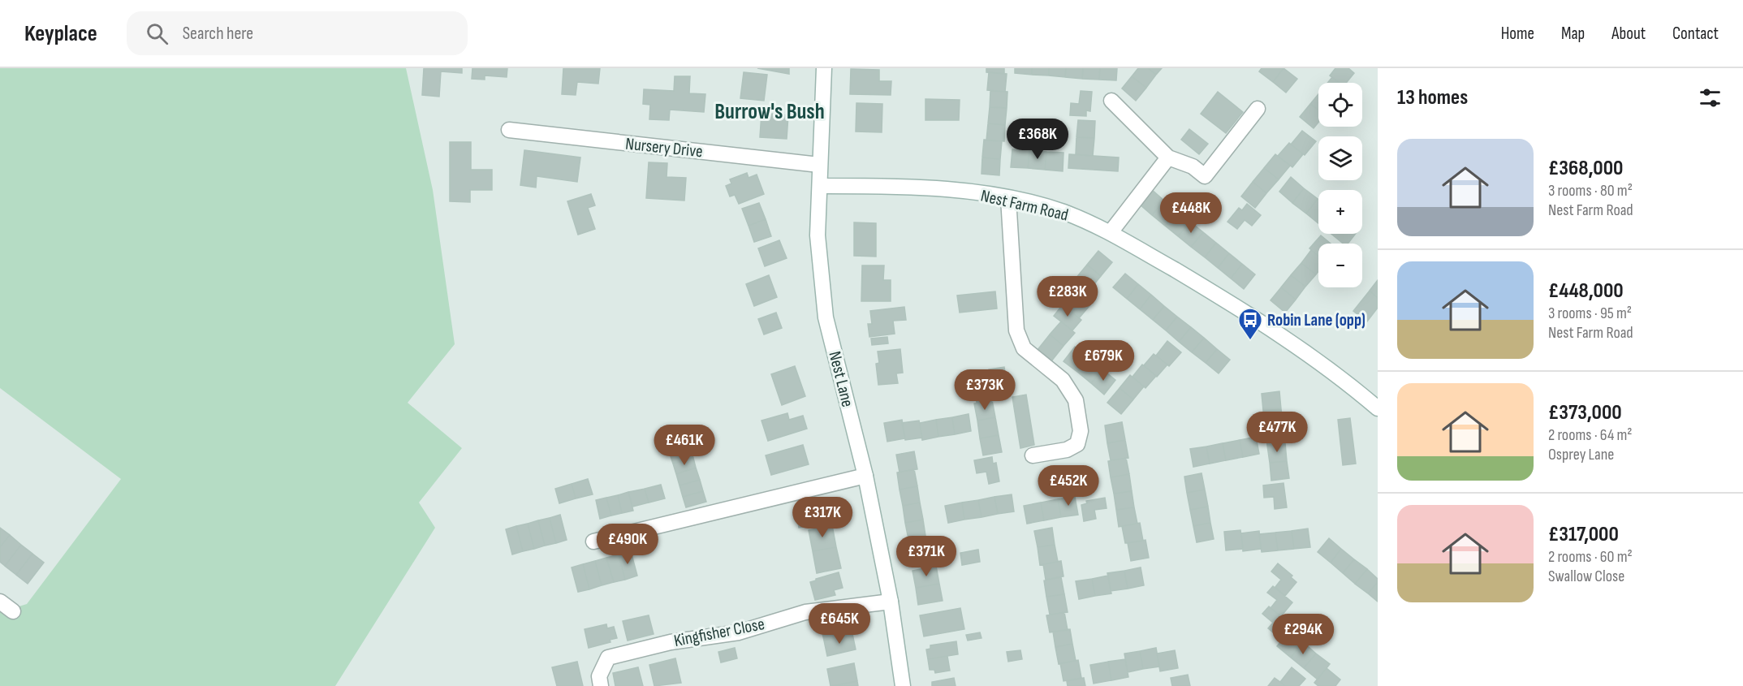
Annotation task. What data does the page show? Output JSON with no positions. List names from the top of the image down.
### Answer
{
  "streets": {
    "street": [
      "Nursery Drive",
      "Nest Farm Road",
      "Nest Lane",
      "Kingfisher Close"
    ]
  },
  "crossings": [
    ["Nursery Drive", "Nest Lane"],
    ["Nest Farm Road", "Nest Lane"],
    ["Nest Lane", "Kingfisher Close"]
  ],
  "districts": ["Burrow's Bush"],
  "places": {
    "bus stop": ["Robin Lane (opp)"]
  },
  "page": {
    "header": "Keyplace",
    "search": "Search here",
    "nav": [
      "Home",
      "Map",
      "About",
      "Contact"
    ],
    "heading": "13 homes",
    "map_buttons": ["+", "−"],
    "price": [
      "£368K",
      "£448K",
      "£283K",
      "£679K",
      "£373K",
      "£477K",
      "£461K",
      "£452K",
      "£317K",
      "£490K",
      "£371K",
      "£645K",
      "£294K"
    ],
    "list": [
      {
        "name": "£368,000",
        "note": "3 rooms · 80 m² · Nest Farm Road"
      },
      {
        "name": "£448,000",
        "note": "3 rooms · 95 m² · Nest Farm Road"
      },
      {
        "name": "£373,000",
        "note": "2 rooms · 64 m² · Osprey Lane"
      },
      {
        "name": "£317,000",
        "note": "2 rooms · 60 m² · Swallow Close"
      }
    ]
  }
}
